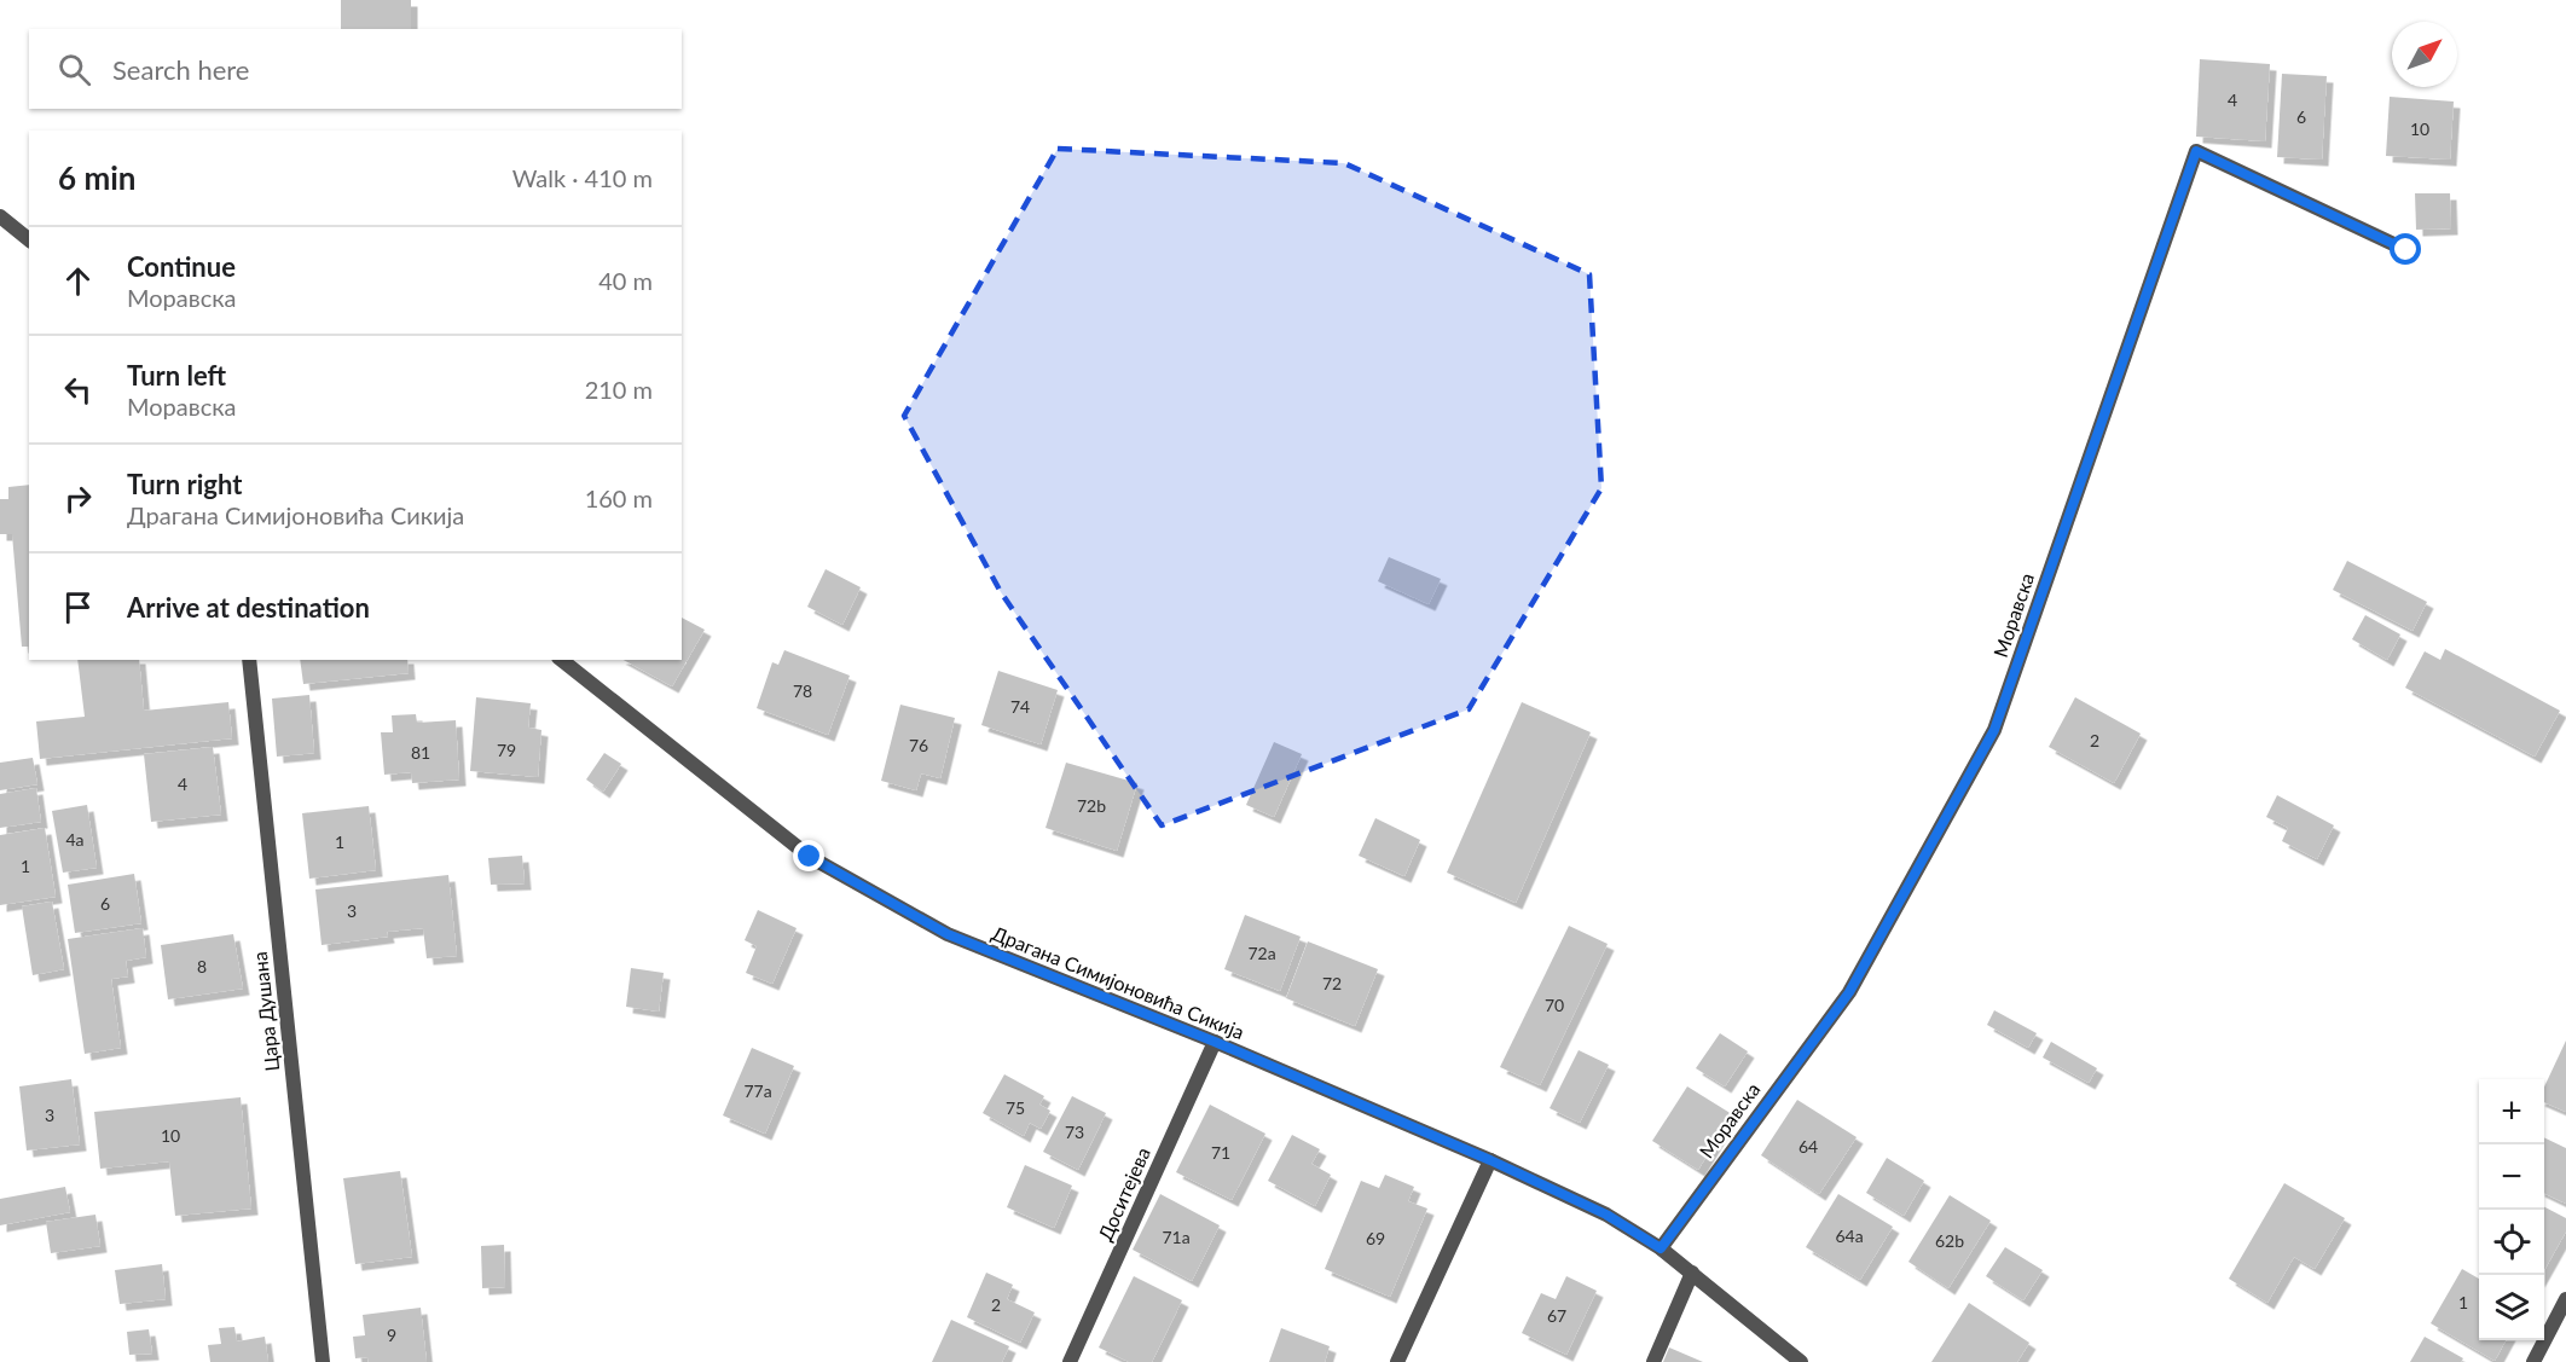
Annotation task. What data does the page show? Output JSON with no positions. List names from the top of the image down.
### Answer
{
  "streets": {
    "street": [
      "Моравска",
      "Драгана Симијоновића Сикија",
      "Цара Душана",
      "Доситејева"
    ]
  },
  "crossings": [
    ["Моравска", "Драгана Симијоновића Сикија"],
    ["Драгана Симијоновића Сикија", "Доситејева"]
  ],
  "house_numbers": [
    "4",
    "6",
    "10",
    "78",
    "74",
    "2",
    "76",
    "79",
    "81",
    "4",
    "72b",
    "4a",
    "1",
    "1",
    "6",
    "3",
    "72a",
    "8",
    "72",
    "70",
    "77a",
    "75",
    "3",
    "73",
    "10",
    "64",
    "71",
    "64a",
    "71a",
    "69",
    "62b",
    "1",
    "2",
    "67",
    "9"
  ],
  "north": "top right",
  "page": {
    "search": "Search here",
    "heading": ["6 min", "Walk · 410 m"],
    "list": [
      ["Continue", "Моравска", "40 m"],
      ["Turn left", "Моравска", "210 m"],
      ["Turn right", "Драгана Симијоновића Сикија", "160 m"],
      "Arrive at destination"
    ],
    "map_buttons": ["+", "−"]
  }
}
